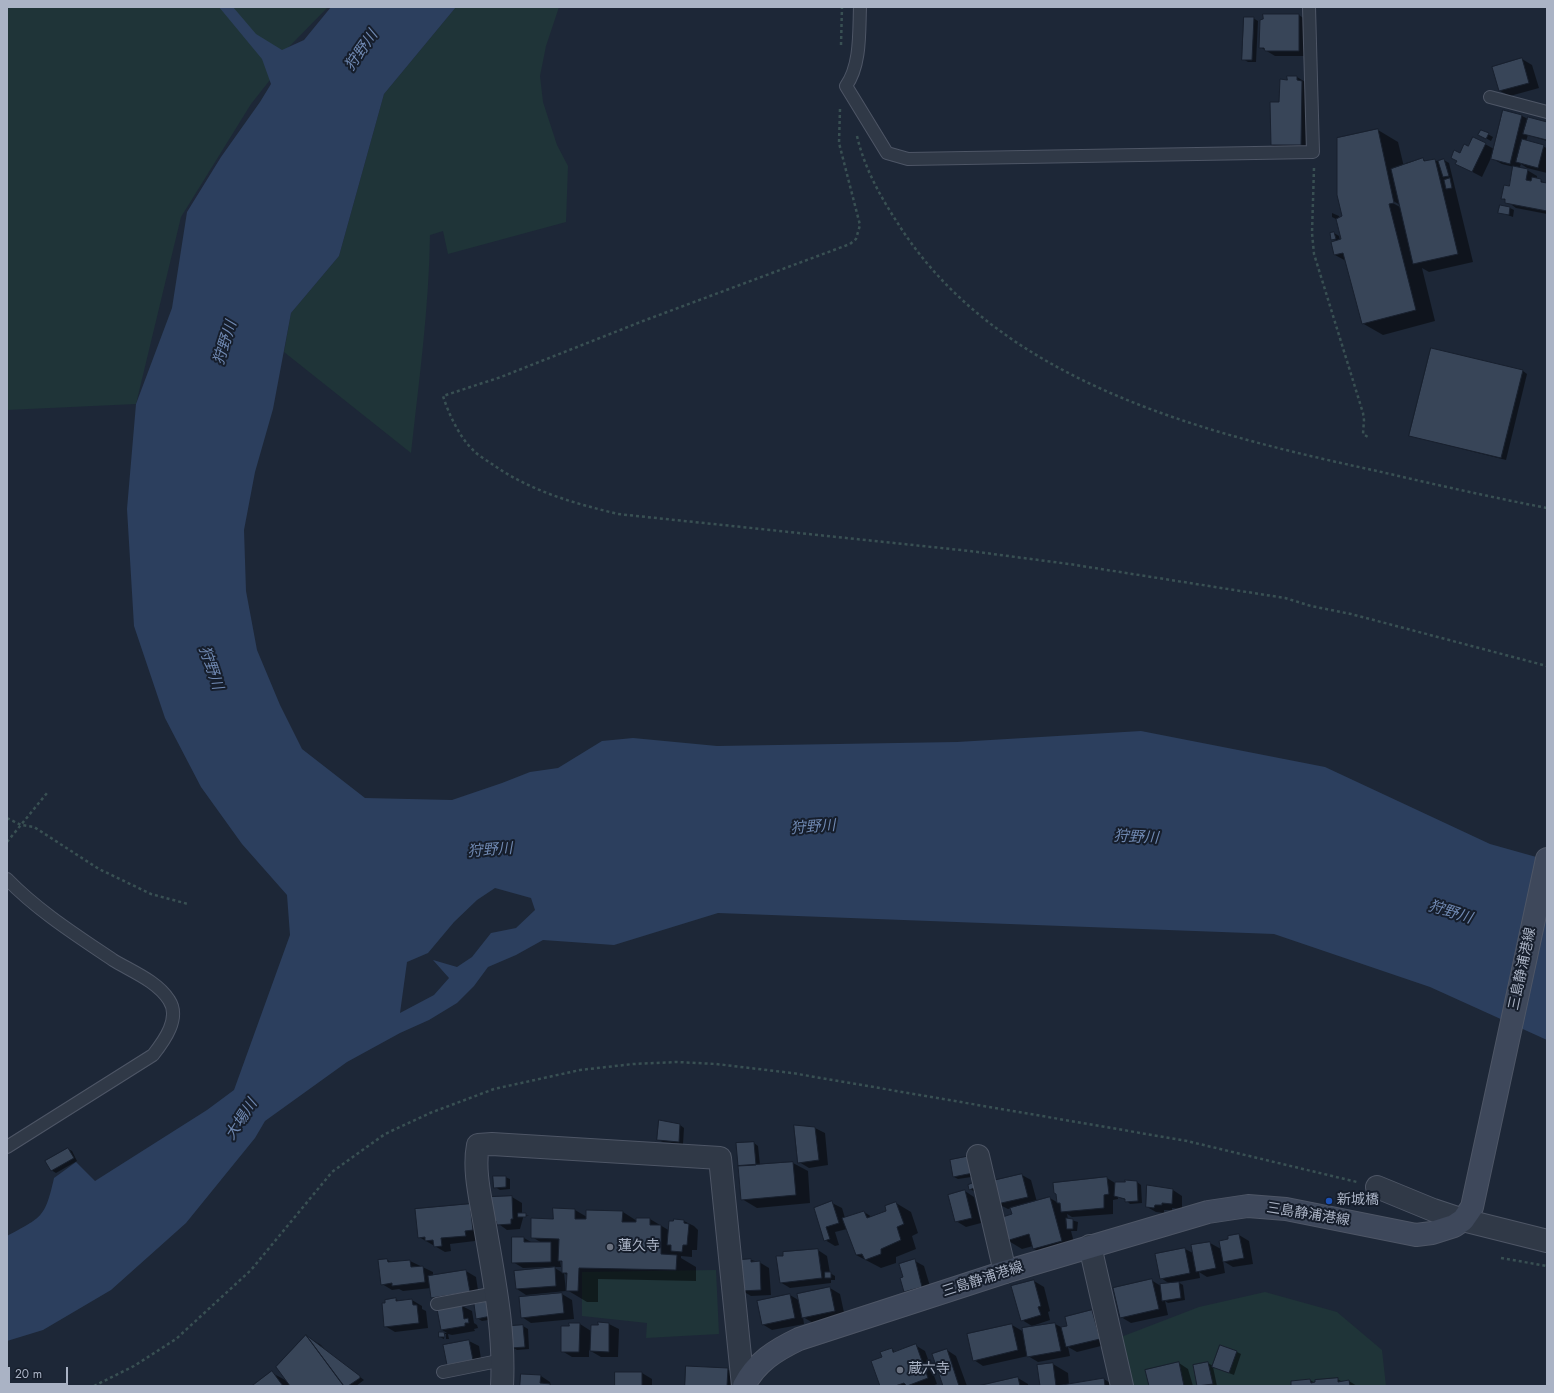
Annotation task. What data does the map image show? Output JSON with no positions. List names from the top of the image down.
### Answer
{
  "streets": {
    "main road": ["三島静浦港線"]
  },
  "water": ["狩野川", "大場川"],
  "places": ["新城橋", "蓮久寺", "蔵六寺"],
  "scale_bar": "20 m"
}
